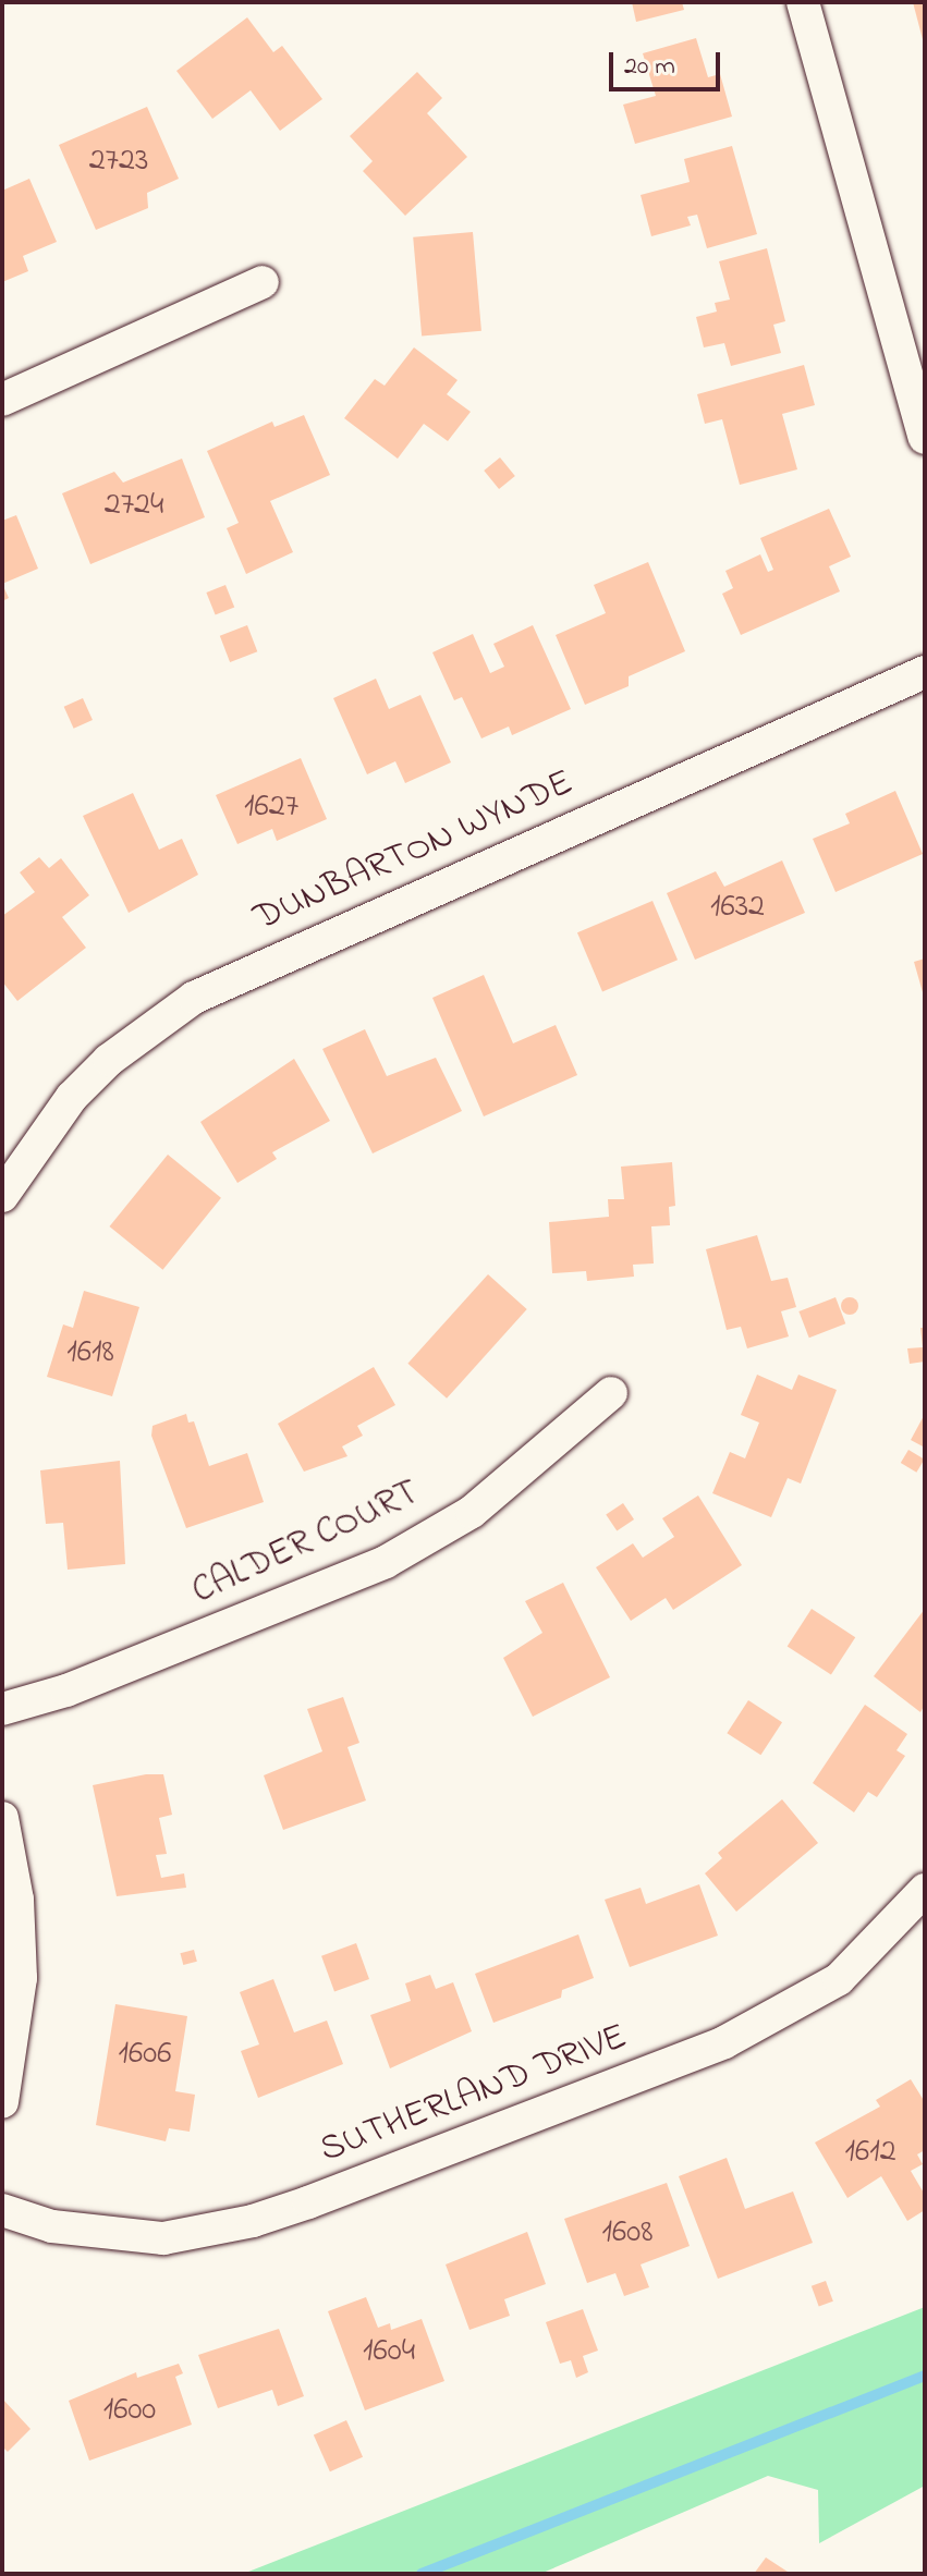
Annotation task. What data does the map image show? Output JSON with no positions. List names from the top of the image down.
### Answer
{
  "streets": {
    "street": ["DUNBARTON WYNDE", "CALDER COURT", "SUTHERLAND DRIVE"]
  },
  "house_numbers": [
    "2723",
    "2724",
    "1627",
    "1632",
    "1618",
    "1606",
    "1612",
    "1608",
    "1604",
    "1600"
  ],
  "scale_bar": "20 m"
}
